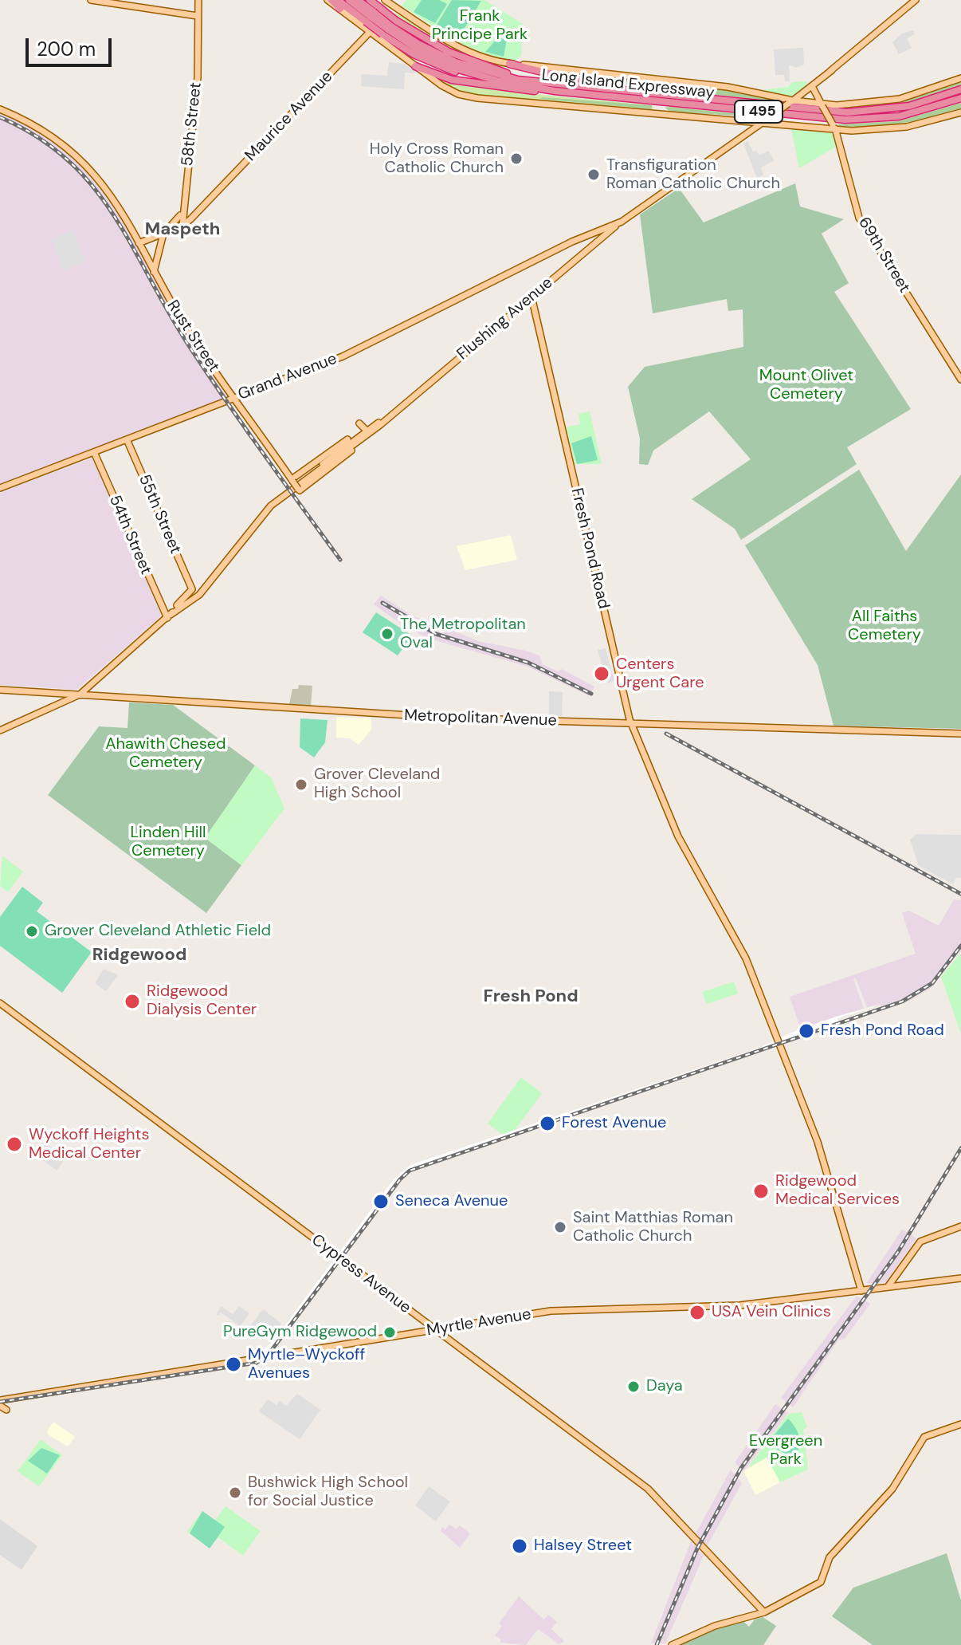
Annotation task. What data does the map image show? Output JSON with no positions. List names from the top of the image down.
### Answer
{
  "streets": {
    "highway": ["Long Island Expressway", "I 495"],
    "main road": [
      "Maurice Avenue",
      "58th Street",
      "69th Street",
      "Flushing Avenue",
      "Rust Street",
      "Grand Avenue",
      "55th Street",
      "54th Street",
      "Fresh Pond Road",
      "Metropolitan Avenue",
      "Cypress Avenue",
      "Myrtle Avenue"
    ]
  },
  "crossings": [
    ["Maurice Avenue", "58th Street"],
    ["69th Street", "Grand Avenue"],
    ["Flushing Avenue", "Rust Street"],
    ["Flushing Avenue", "Grand Avenue"],
    ["Flushing Avenue", "55th Street"],
    ["Flushing Avenue", "54th Street"],
    ["Flushing Avenue", "Fresh Pond Road"],
    ["Flushing Avenue", "Metropolitan Avenue"],
    ["Rust Street", "Grand Avenue"],
    ["Grand Avenue", "55th Street"],
    ["Grand Avenue", "54th Street"],
    ["Fresh Pond Road", "Metropolitan Avenue"],
    ["Fresh Pond Road", "Myrtle Avenue"],
    ["Cypress Avenue", "Myrtle Avenue"]
  ],
  "districts": ["Maspeth", "Ridgewood", "Fresh Pond"],
  "parks": [
    "Frank Principe Park",
    "Mount Olivet Cemetery",
    "All Faiths Cemetery",
    "Ahawith Chesed Cemetery",
    "Linden Hill Cemetery",
    "Evergreen Park"
  ],
  "places": [
    "Holy Cross Roman Catholic Church",
    "Transfiguration Roman Catholic Church",
    "The Metropolitan Oval",
    "Centers Urgent Care",
    "Grover Cleveland High School",
    "Grover Cleveland Athletic Field",
    "Ridgewood Dialysis Center",
    "Fresh Pond Road",
    "Forest Avenue",
    "Wyckoff Heights Medical Center",
    "Ridgewood Medical Services",
    "Seneca Avenue",
    "Saint Matthias Roman Catholic Church",
    "USA Vein Clinics",
    "PureGym Ridgewood",
    "Myrtle–Wyckoff Avenues",
    "Daya",
    "Bushwick High School for Social Justice",
    "Halsey Street"
  ],
  "scale_bar": "200 m"
}
